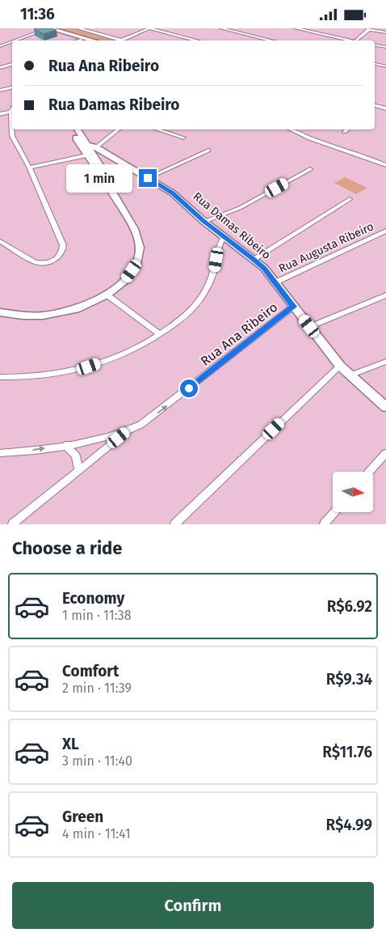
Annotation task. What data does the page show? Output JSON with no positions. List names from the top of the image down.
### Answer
{
  "streets": {
    "street": ["Rua Damas Ribeiro", "Rua Augusta Ribeiro", "Rua Ana Ribeiro"]
  },
  "crossings": [
    ["Rua Damas Ribeiro", "Rua Augusta Ribeiro"],
    ["Rua Damas Ribeiro", "Rua Ana Ribeiro"]
  ],
  "one_way": ["Rua Ana Ribeiro"],
  "north": "right",
  "page": {
    "status": "11:36",
    "banner": ["Rua Ana Ribeiro", "Rua Damas Ribeiro"],
    "bubble": "1 min",
    "heading": "Choose a ride",
    "list": [
      {
        "name": "Economy",
        "note": "1 min · 11:38",
        "value": "R$6.92"
      },
      {
        "name": "Comfort",
        "note": "2 min · 11:39",
        "value": "R$9.34"
      },
      {
        "name": "XL",
        "note": "3 min · 11:40",
        "value": "R$11.76"
      },
      {
        "name": "Green",
        "note": "4 min · 11:41",
        "value": "R$4.99"
      }
    ],
    "buttons": "Confirm"
  }
}
